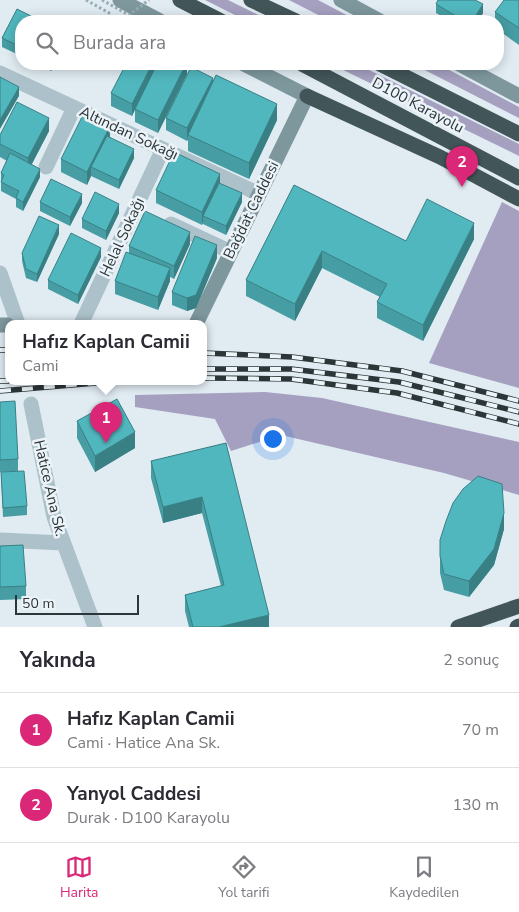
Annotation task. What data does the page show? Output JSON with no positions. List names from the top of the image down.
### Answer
{
  "streets": {
    "highway": ["D100 Karayolu"],
    "street": [
      "Altından Sokağı",
      "Bağdat Caddesi",
      "Helal Sokağı",
      "Hatice Ana Sk."
    ]
  },
  "crossings": [
    ["Altından Sokağı", "Bağdat Caddesi"],
    ["Altından Sokağı", "Helal Sokağı"]
  ],
  "scale_bar": "50 m",
  "page": {
    "search": "Burada ara",
    "pins": ["2", "1"],
    "popup": ["Hafız Kaplan Camii", "Cami"],
    "scale": "50 m",
    "heading": ["Yakında", "2 sonuç"],
    "list": [
      {
        "mark": "1",
        "name": "Hafız Kaplan Camii",
        "note": "Cami · Hatice Ana Sk.",
        "value": "70 m"
      },
      {
        "mark": "2",
        "name": "Yanyol Caddesi",
        "note": "Durak · D100 Karayolu",
        "value": "130 m"
      }
    ],
    "nav": ["Harita", "Yol tarifi", "Kaydedilen"]
  }
}
